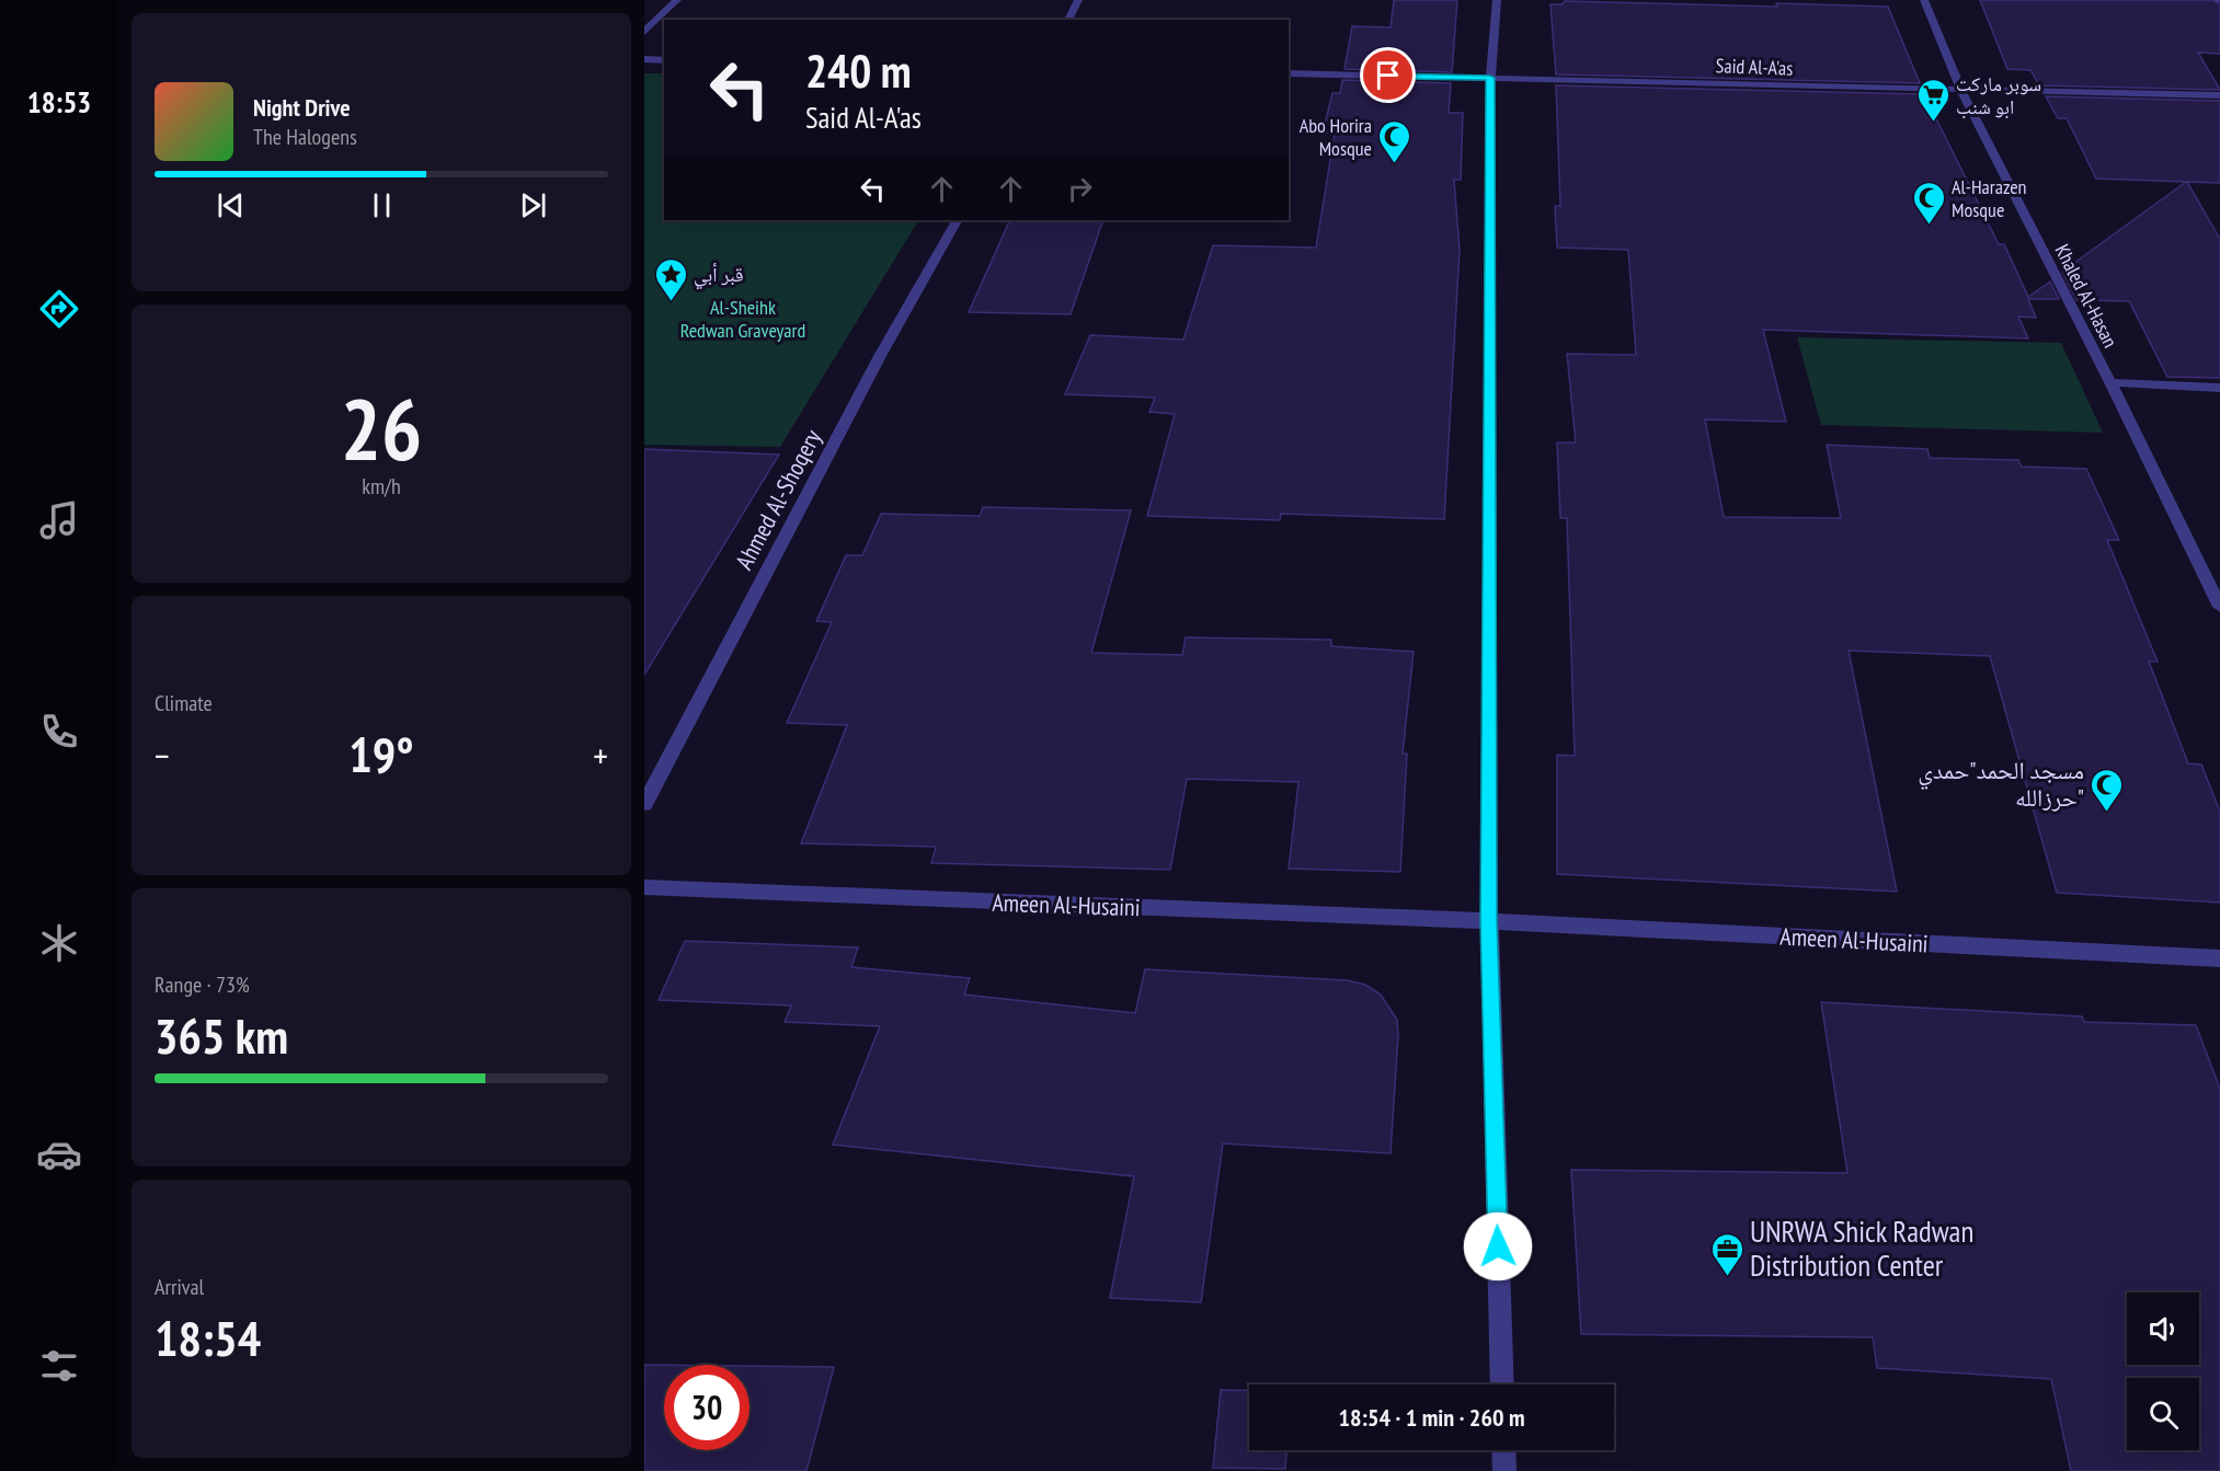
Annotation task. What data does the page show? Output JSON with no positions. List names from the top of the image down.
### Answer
{
  "streets": {
    "street": [
      "Said Al-A'as",
      "Khaled Al-Hasan",
      "Ahmed Al-Shoqery",
      "Ameen Al-Husaini"
    ]
  },
  "crossings": [
    ["Said Al-A'as", "Khaled Al-Hasan"]
  ],
  "parks": ["Al-Sheihk Redwan Graveyard"],
  "places": {
    "supermarket": ["سوبر ماركت ابو شنب"],
    "mosque": ["Abo Horira Mosque", "Al-Harazen Mosque", "مسجد الحمد\"حمدي حرزالله\""],
    "place": ["قبر أبي"],
    "office": ["UNRWA Shick Radwan Distribution Center"]
  },
  "page": {
    "tabs": "18:53",
    "turn": ["240 m", "Said Al-A'as"],
    "song": ["Night Drive", "The Halogens"],
    "tile": [
      ["26", "km/h"],
      "Climate",
      ["Range · 73%", "365 km"],
      ["Arrival", "18:54"]
    ],
    "heat": ["−", "19°", "+"],
    "limit": "30",
    "trip": "18:54 · 1 min · 260 m"
  }
}
